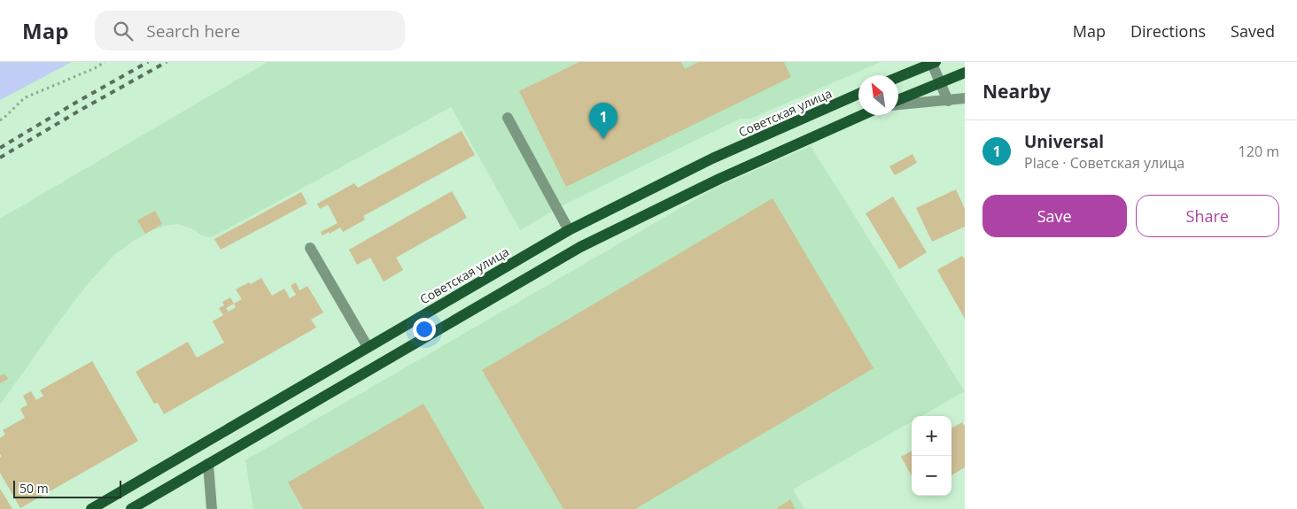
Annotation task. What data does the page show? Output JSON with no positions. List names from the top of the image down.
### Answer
{
  "streets": {
    "main road": ["Советская улица"]
  },
  "scale_bar": "50 m",
  "north": "top left",
  "page": {
    "header": "Map",
    "search": "Search here",
    "nav": ["Map", "Directions", "Saved"],
    "heading": "Nearby",
    "pins": "1",
    "list": [
      {
        "mark": "1",
        "name": "Universal",
        "note": "Place · Советская улица",
        "value": "120 m"
      }
    ],
    "buttons": ["Save", "Share"],
    "map_buttons": ["+", "−"],
    "scale": "50 m"
  }
}
